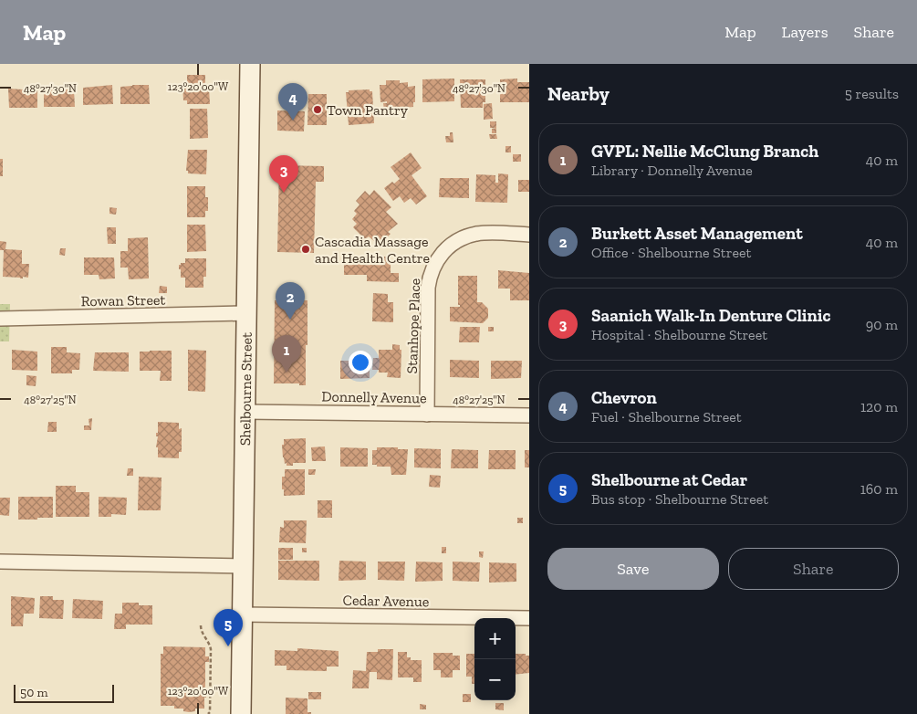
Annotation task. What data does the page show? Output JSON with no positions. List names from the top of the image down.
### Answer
{
  "streets": {
    "main road": ["Shelbourne Street"],
    "street": [
      "Rowan Street",
      "Stanhope Place",
      "Donnelly Avenue",
      "Cedar Avenue"
    ]
  },
  "crossings": [
    ["Rowan Street", "Shelbourne Street"],
    ["Stanhope Place", "Donnelly Avenue"],
    ["Shelbourne Street", "Donnelly Avenue"],
    ["Shelbourne Street", "Cedar Avenue"]
  ],
  "places": ["Town Pantry", "Cascadia Massage and Health Centre"],
  "scale_bar": "50 m",
  "page": {
    "header": "Map",
    "nav": ["Map", "Layers", "Share"],
    "heading": ["Nearby", "5 results"],
    "pins": [
      "4",
      "3",
      "2",
      "1",
      "5"
    ],
    "list": [
      {
        "mark": "1",
        "name": "GVPL: Nellie McClung Branch",
        "note": "Library · Donnelly Avenue",
        "value": "40 m"
      },
      {
        "mark": "2",
        "name": "Burkett Asset Management",
        "note": "Office · Shelbourne Street",
        "value": "40 m"
      },
      {
        "mark": "3",
        "name": "Saanich Walk-In Denture Clinic",
        "note": "Hospital · Shelbourne Street",
        "value": "90 m"
      },
      {
        "mark": "4",
        "name": "Chevron",
        "note": "Fuel · Shelbourne Street",
        "value": "120 m"
      },
      {
        "mark": "5",
        "name": "Shelbourne at Cedar",
        "note": "Bus stop · Shelbourne Street",
        "value": "160 m"
      }
    ],
    "buttons": ["Save", "Share"],
    "map_buttons": ["+", "−"],
    "scale": "50 m"
  },
  "coordinates": ["123°20'00\"W", "48°27'30\"N", "48°27'25\"N"]
}
